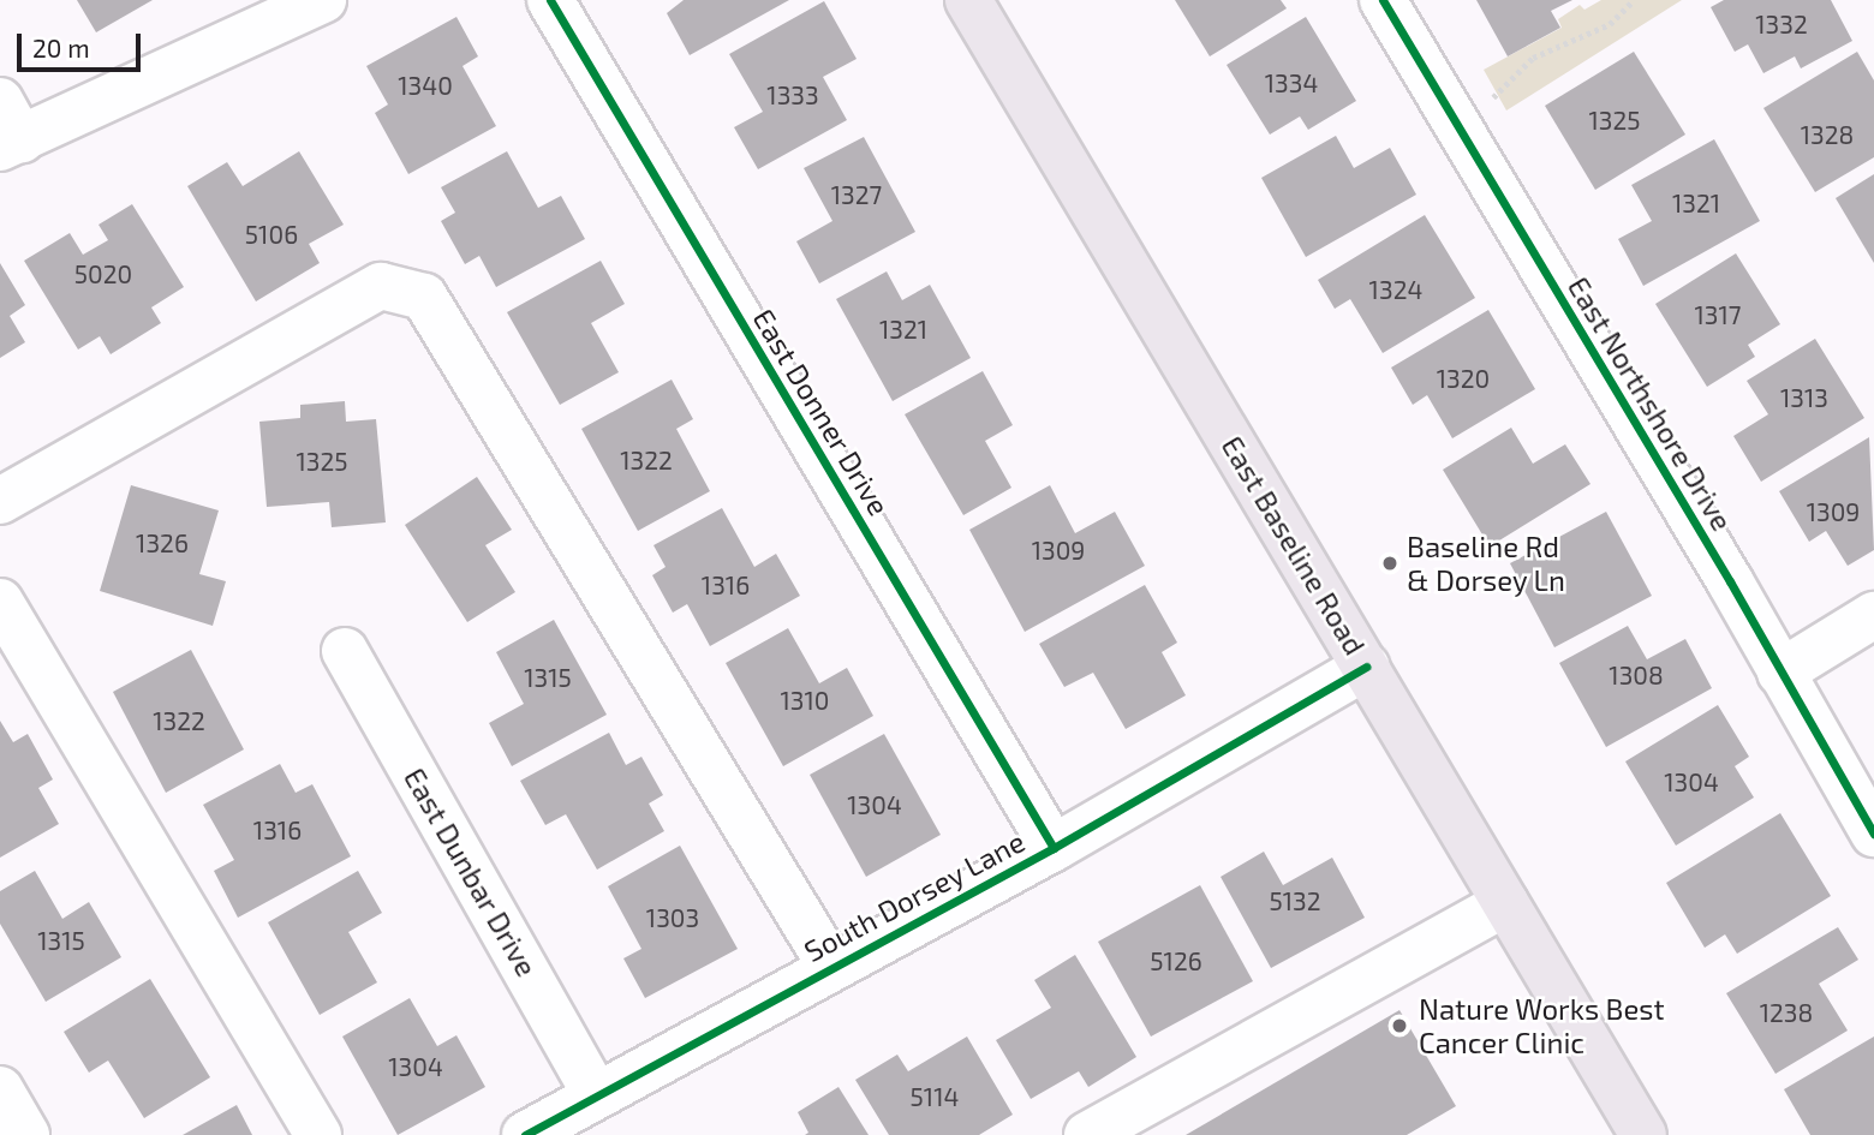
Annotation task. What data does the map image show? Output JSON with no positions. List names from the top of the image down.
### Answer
{
  "streets": {
    "main road": ["East Baseline Road"],
    "street": [
      "East Northshore Drive",
      "East Donner Drive",
      "East Dunbar Drive",
      "South Dorsey Lane"
    ]
  },
  "crossings": [
    ["East Donner Drive", "South Dorsey Lane"],
    ["East Baseline Road", "South Dorsey Lane"],
    ["East Dunbar Drive", "South Dorsey Lane"]
  ],
  "places": ["Baseline Rd & Dorsey Ln", "Nature Works Best Cancer Clinic"],
  "house_numbers": [
    "1332",
    "1334",
    "1340",
    "1333",
    "1325",
    "1328",
    "1327",
    "1321",
    "5106",
    "5020",
    "1324",
    "1317",
    "1321",
    "1320",
    "1313",
    "1322",
    "1325",
    "1309",
    "1326",
    "1309",
    "1316",
    "1308",
    "1315",
    "1310",
    "1322",
    "1304",
    "1304",
    "1316",
    "5132",
    "1303",
    "1315",
    "5126",
    "1238",
    "1304",
    "5114"
  ],
  "scale_bar": "20 m"
}
